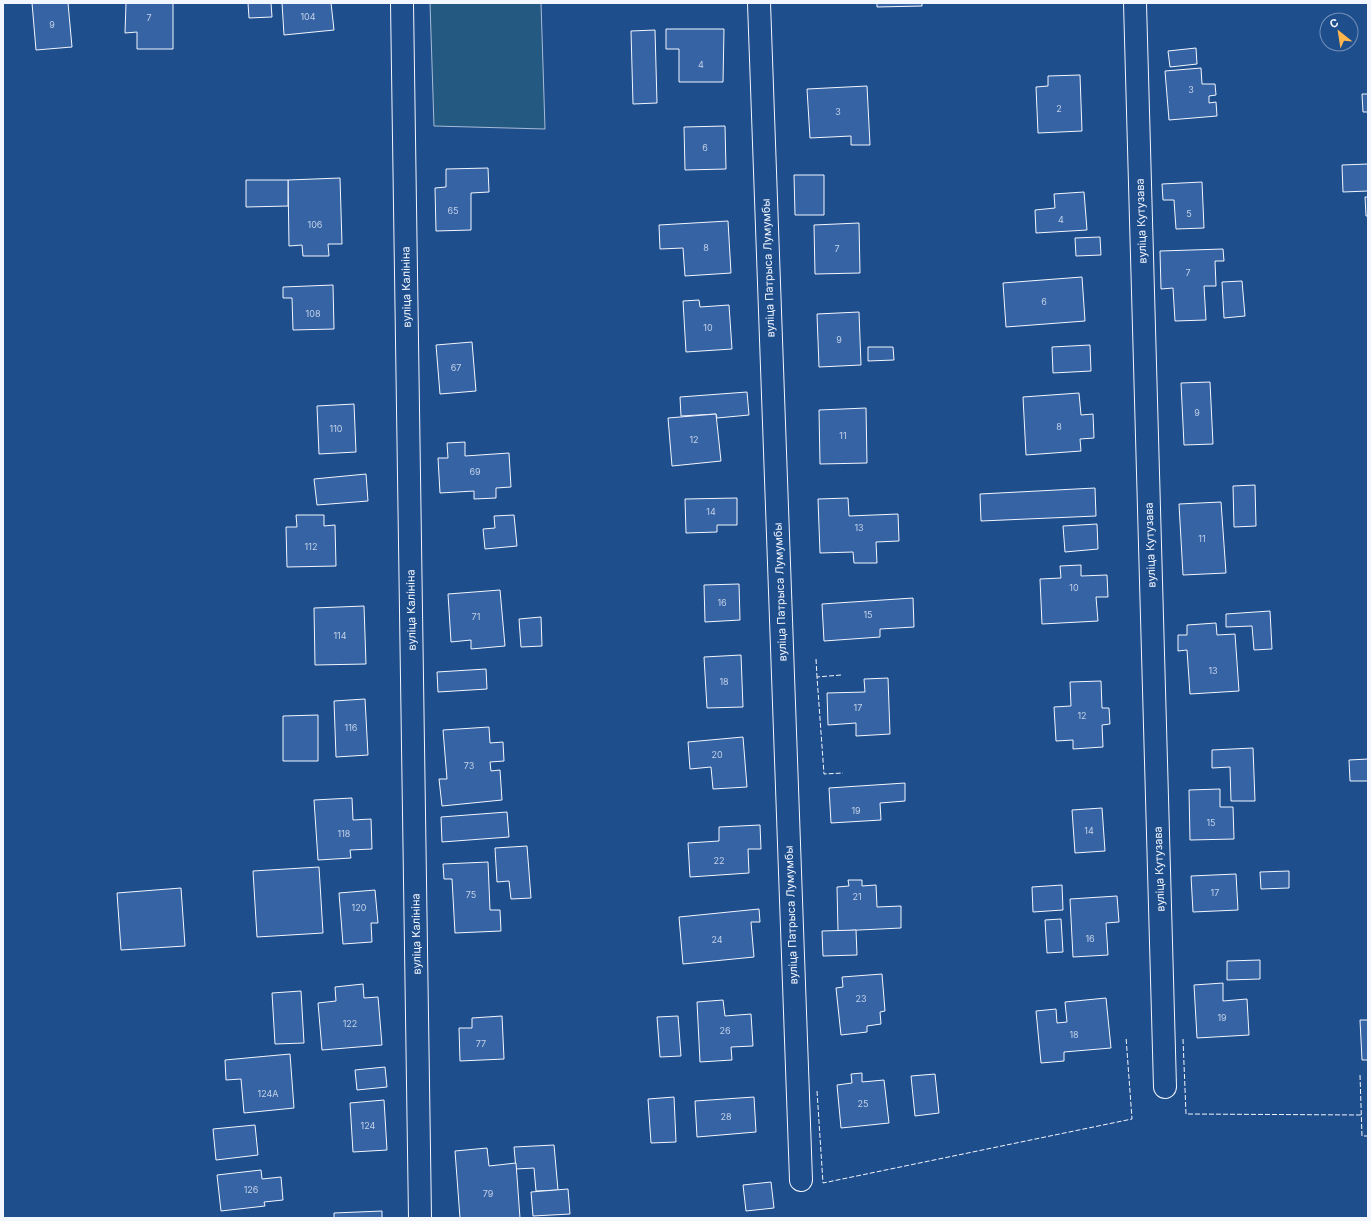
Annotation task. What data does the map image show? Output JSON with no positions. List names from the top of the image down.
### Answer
{
  "streets": {
    "street": ["вуліца Кутузава", "вуліца Патрыса Лумумбы", "вуліца Калініна"]
  },
  "house_numbers": [
    "104",
    "7",
    "9",
    "4",
    "3",
    "2",
    "3",
    "6",
    "65",
    "5",
    "4",
    "106",
    "8",
    "7",
    "7",
    "6",
    "108",
    "10",
    "9",
    "67",
    "9",
    "8",
    "110",
    "11",
    "12",
    "69",
    "14",
    "13",
    "11",
    "112",
    "10",
    "16",
    "15",
    "71",
    "114",
    "13",
    "18",
    "17",
    "12",
    "116",
    "20",
    "73",
    "19",
    "15",
    "14",
    "118",
    "22",
    "17",
    "75",
    "21",
    "120",
    "16",
    "24",
    "23",
    "19",
    "122",
    "26",
    "18",
    "77",
    "124А",
    "25",
    "28",
    "124",
    "126",
    "79"
  ],
  "north": "top left"
}
